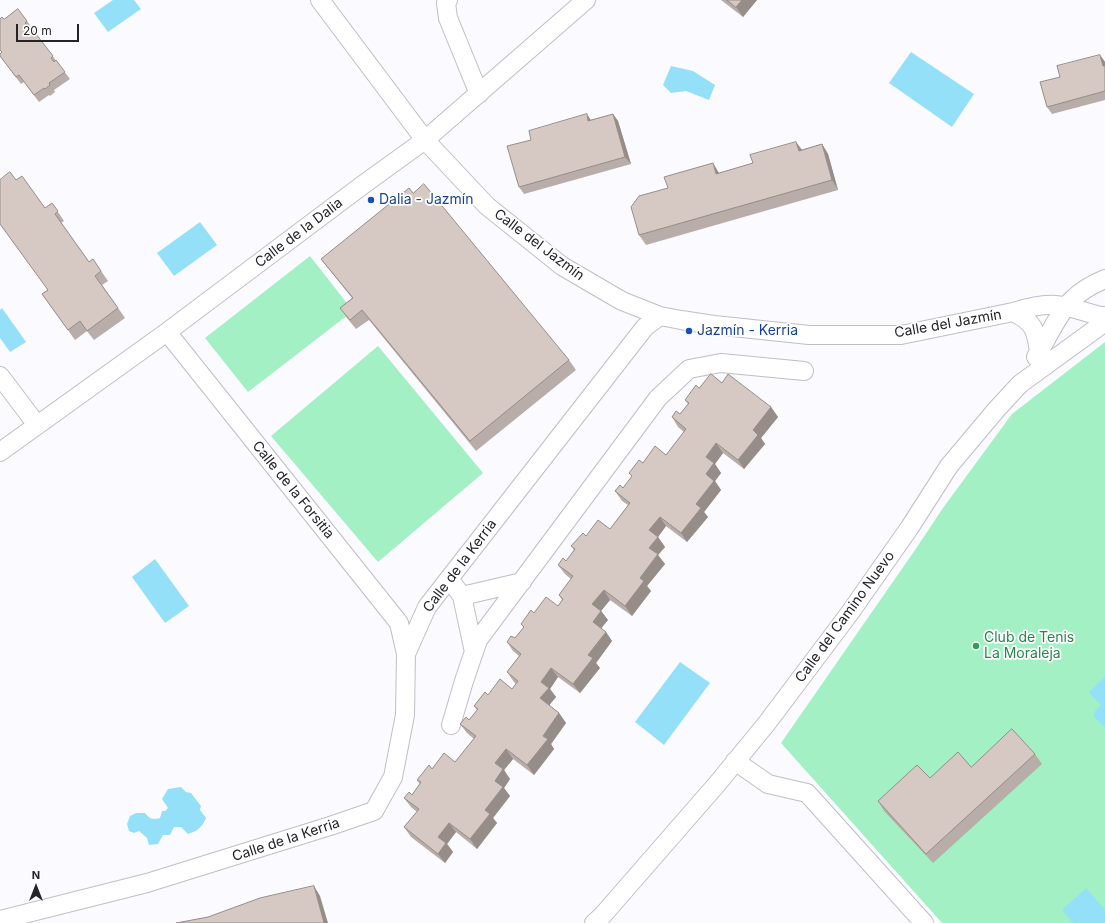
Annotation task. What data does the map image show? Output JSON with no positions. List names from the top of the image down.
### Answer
{
  "streets": {
    "street": [
      "Calle de la Dalia",
      "Calle del Jazmín",
      "Calle de la Forsitia",
      "Calle de la Kerria",
      "Calle del Camino Nuevo"
    ]
  },
  "crossings": [
    ["Calle de la Dalia", "Calle del Jazmín"],
    ["Calle de la Dalia", "Calle de la Forsitia"],
    ["Calle del Jazmín", "Calle de la Kerria"],
    ["Calle de la Forsitia", "Calle de la Kerria"]
  ],
  "places": ["Dalia - Jazmín", "Jazmín - Kerria", "Club de Tenis La Moraleja"],
  "scale_bar": "20 m",
  "north": "top"
}
